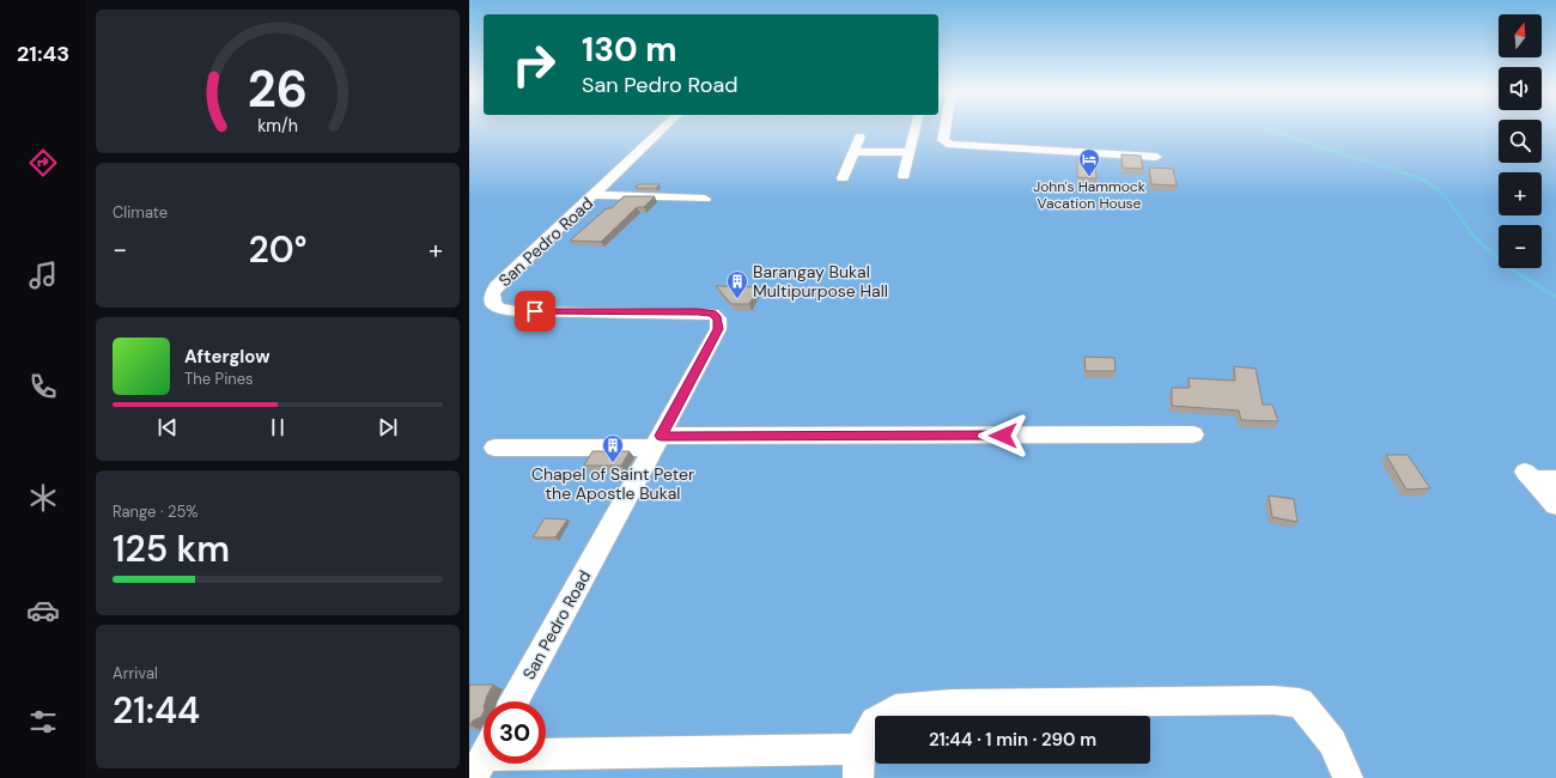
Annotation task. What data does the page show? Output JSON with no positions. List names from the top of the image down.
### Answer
{
  "streets": {
    "street": ["San Pedro Road"]
  },
  "places": {
    "hotel": ["John's Hammock Vacation House"],
    "building": ["Barangay Bukal Multipurpose Hall", "Chapel of Saint Peter the Apostle Bukal"]
  },
  "north": "top",
  "page": {
    "tabs": "21:43",
    "map_buttons": ["+", "−"],
    "turn": ["130 m", "San Pedro Road"],
    "tile": [
      "Climate",
      ["Range · 25%", "125 km"],
      ["Arrival", "21:44"]
    ],
    "heat": ["−", "20°", "+"],
    "song": ["Afterglow", "The Pines"],
    "limit": "30",
    "trip": "21:44 · 1 min · 290 m",
    "gauge": ["26", "km/h"]
  }
}
